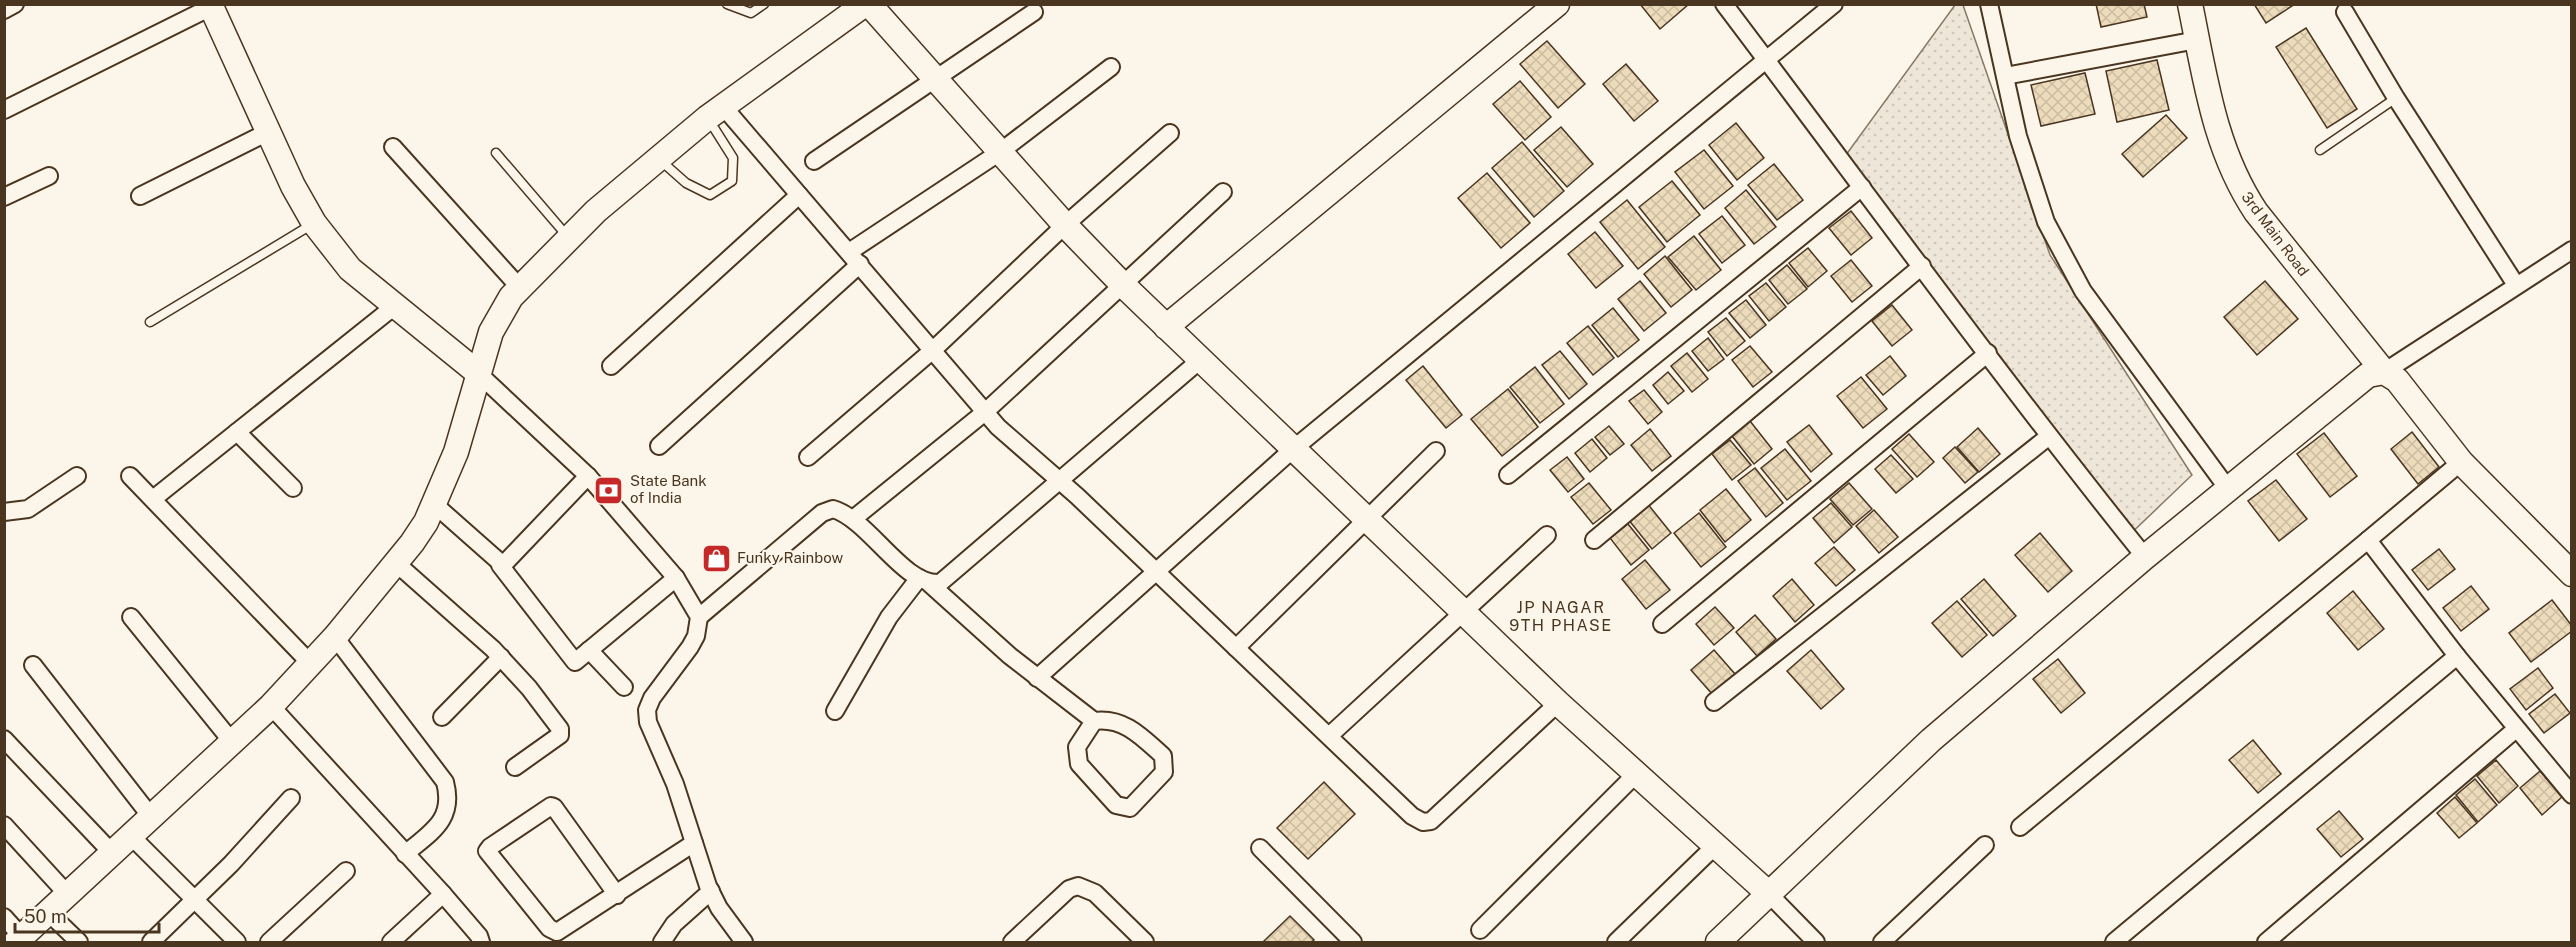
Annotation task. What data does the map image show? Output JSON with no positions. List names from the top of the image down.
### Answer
{
  "streets": {
    "street": ["3rd Main Road"]
  },
  "districts": ["JP NAGAR 9TH PHASE"],
  "places": {
    "bank": ["State Bank of India"],
    "shop": ["Funky Rainbow"]
  },
  "scale_bar": "50 m"
}
